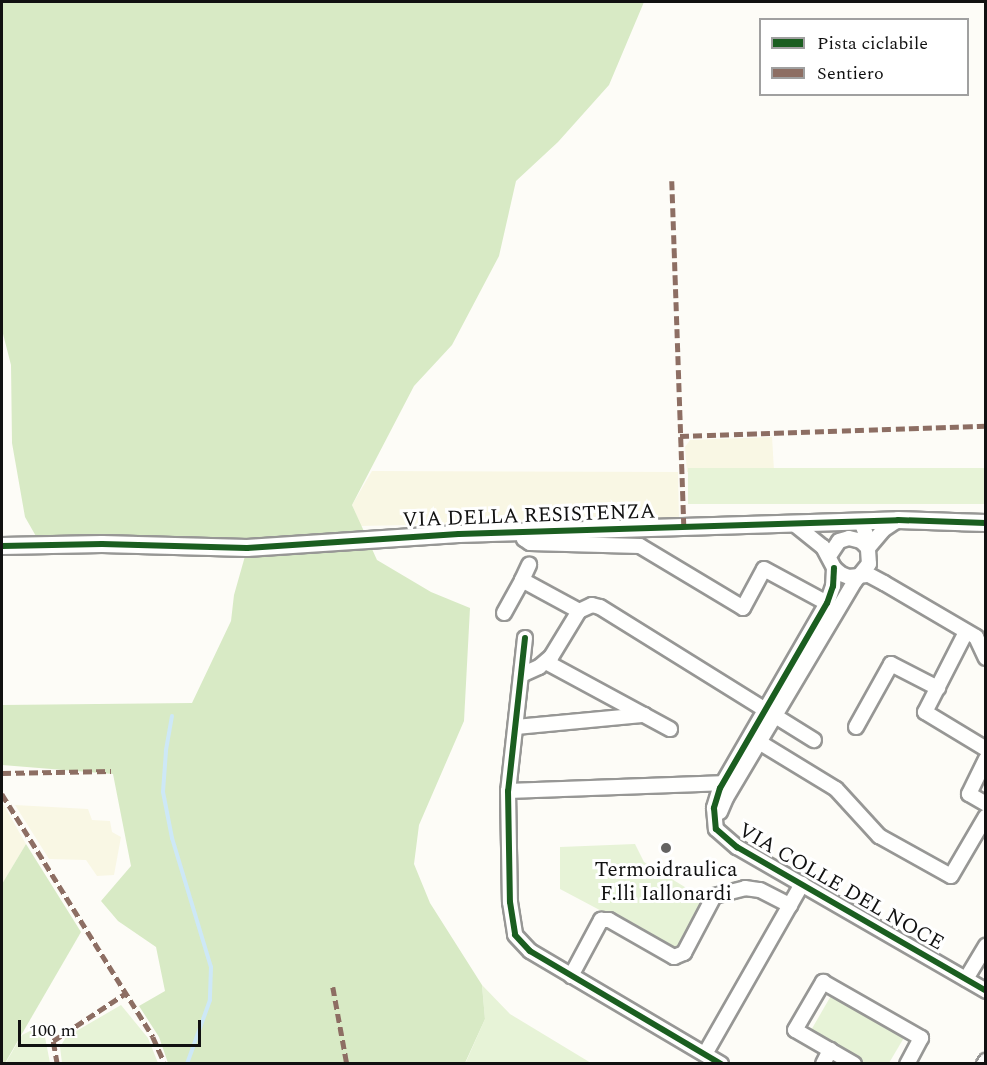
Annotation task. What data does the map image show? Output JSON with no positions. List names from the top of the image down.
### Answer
{
  "streets": {
    "street": ["VIA DELLA RESISTENZA", "VIA COLLE DEL NOCE"]
  },
  "crossings": [
    ["VIA DELLA RESISTENZA", "VIA COLLE DEL NOCE"]
  ],
  "places": ["Termoidraulica F.lli Iallonardi"],
  "legend": ["Pista ciclabile", "Sentiero"],
  "scale_bar": "100 m"
}
